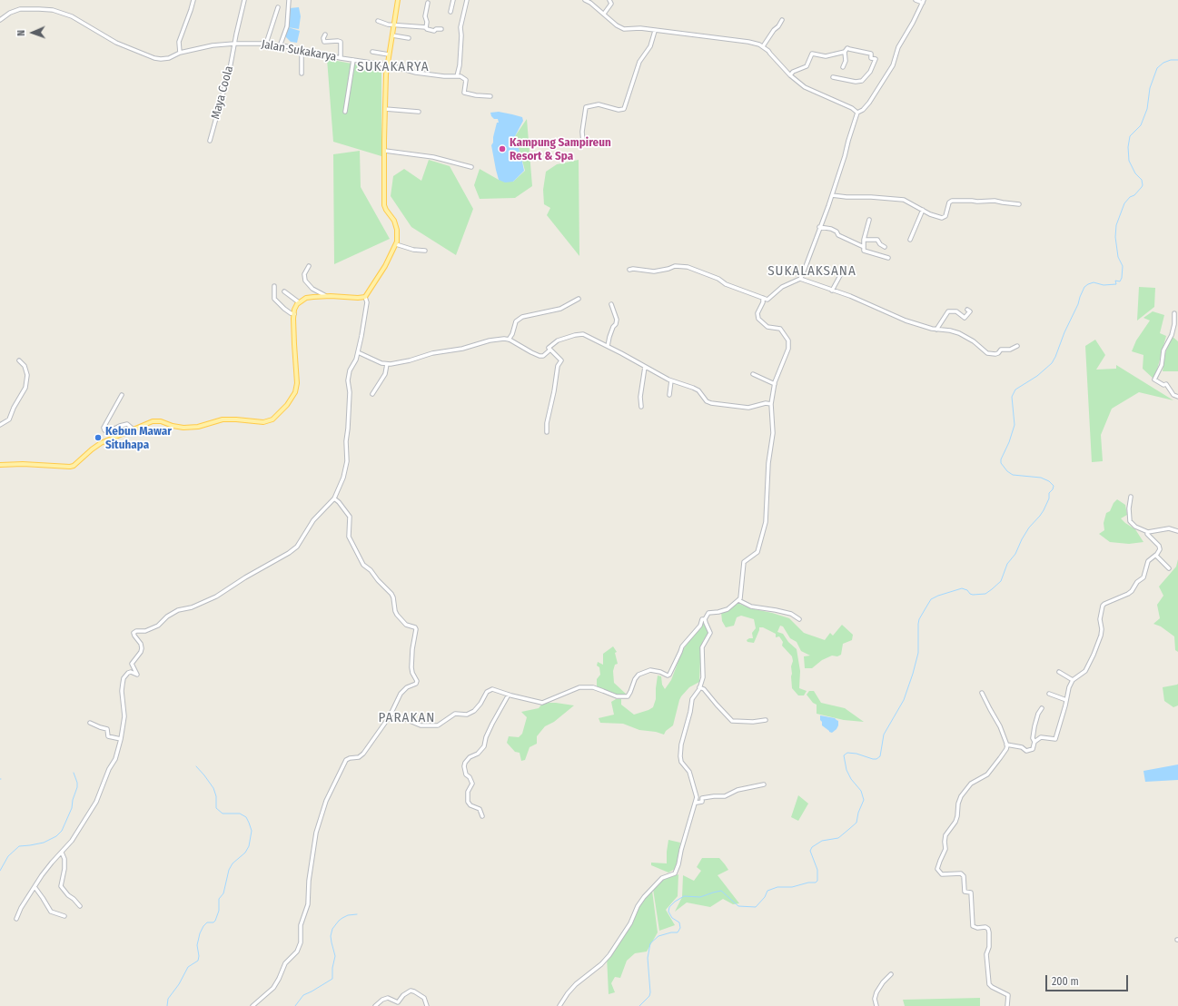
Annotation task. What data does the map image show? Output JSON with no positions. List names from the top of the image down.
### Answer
{
  "streets": {
    "street": ["Jalan Sukakarya", "Maya Coola"]
  },
  "crossings": [
    ["Jalan Sukakarya", "Maya Coola"]
  ],
  "districts": ["SUKAKARYA", "SUKALAKSANA", "PARAKAN"],
  "places": ["Kampung Sampireun Resort & Spa", "Kebun Mawar Situhapa"],
  "scale_bar": "200 m",
  "north": "left"
}
